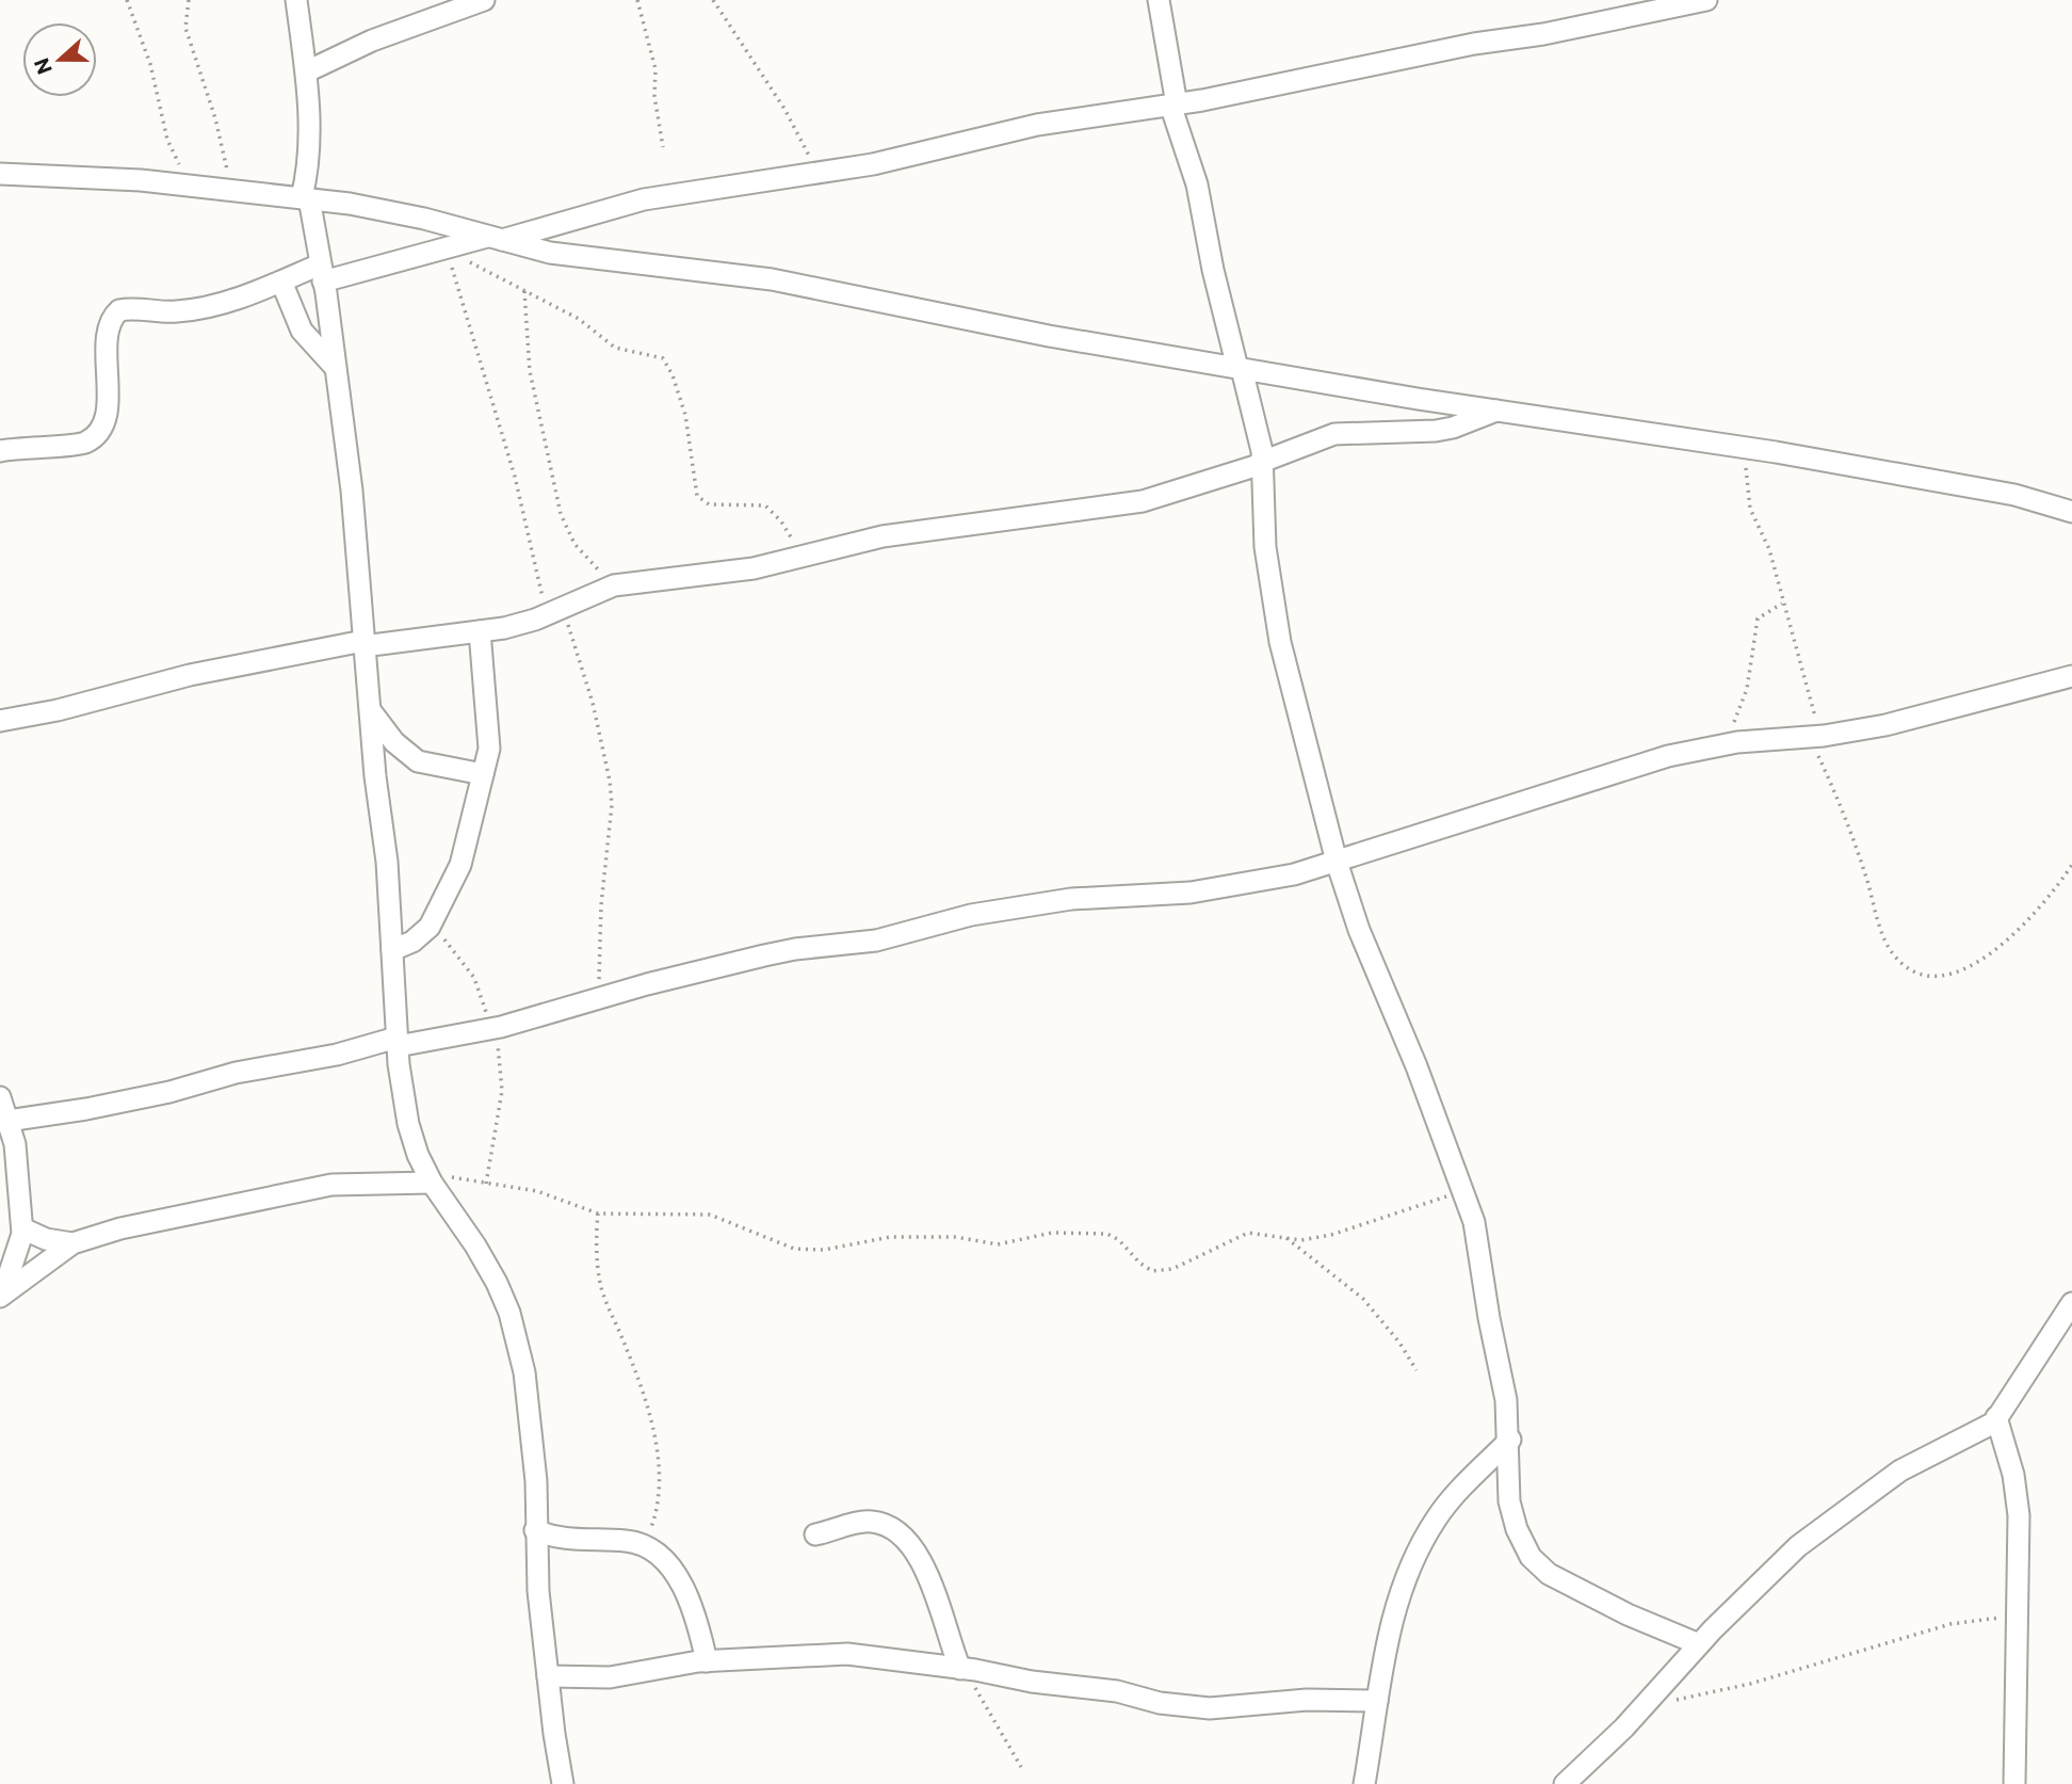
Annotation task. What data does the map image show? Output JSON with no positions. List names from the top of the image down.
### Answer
{
  "north": "left"
}
